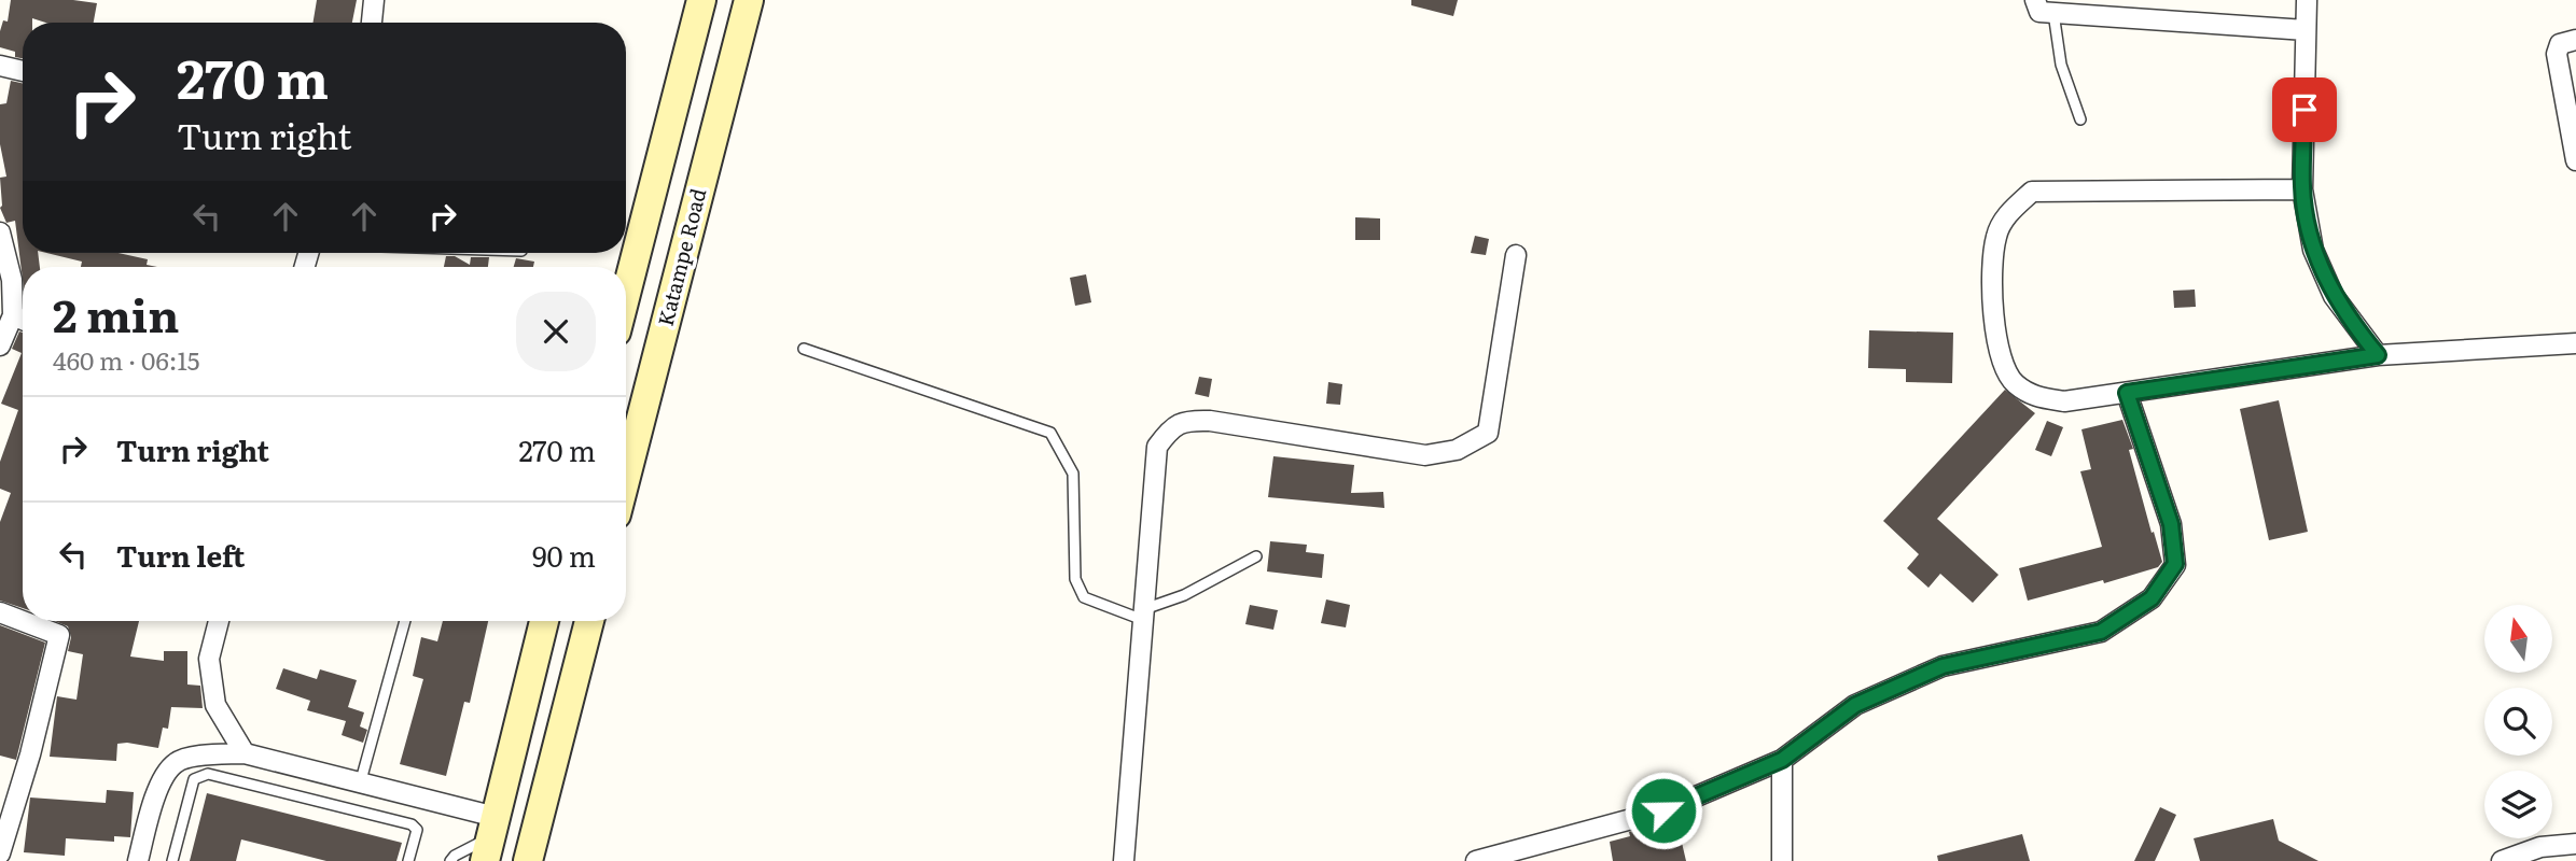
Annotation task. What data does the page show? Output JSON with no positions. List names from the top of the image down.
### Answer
{
  "streets": {
    "main road": ["Katampe Road"]
  },
  "north": "top",
  "page": {
    "turn": ["270 m", "Turn right"],
    "heading": ["2 min", "460 m · 06:15"],
    "list": [
      {
        "name": "Turn right",
        "value": "270 m"
      },
      {
        "name": "Turn left",
        "value": "90 m"
      }
    ]
  }
}
